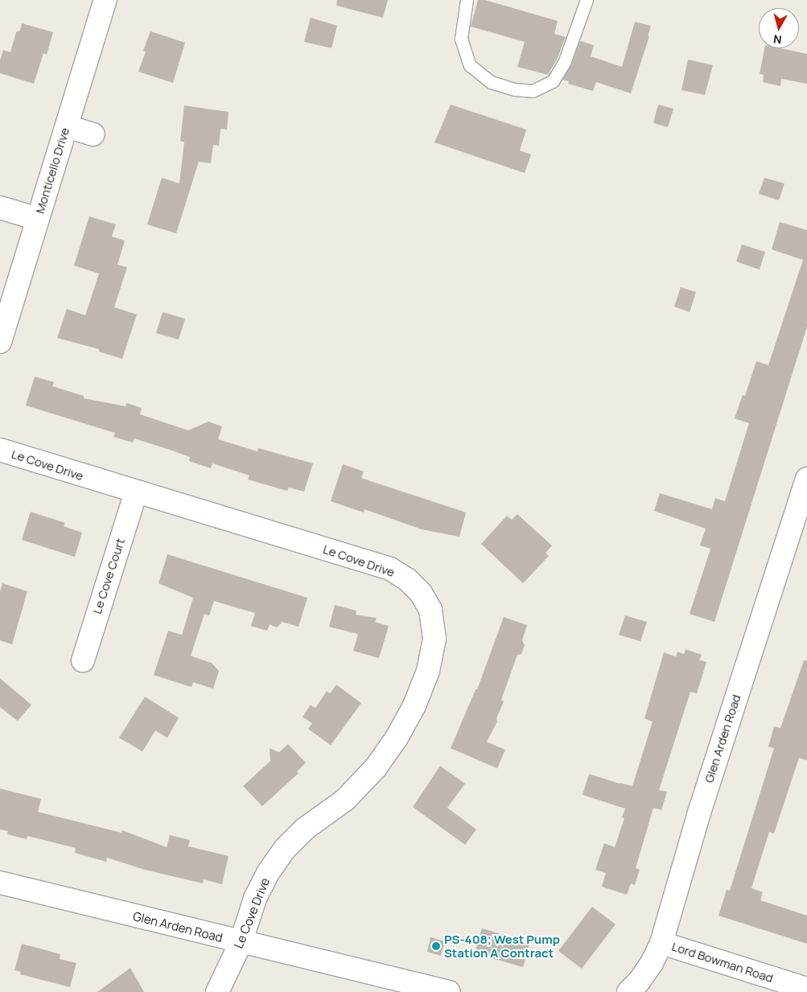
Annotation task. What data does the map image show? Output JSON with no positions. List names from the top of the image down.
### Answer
{
  "streets": {
    "street": [
      "Monticello Drive",
      "Le Cove Drive",
      "Le Cove Court",
      "Glen Arden Road",
      "Lord Bowman Road"
    ]
  },
  "crossings": [
    ["Le Cove Drive", "Le Cove Court"],
    ["Le Cove Drive", "Glen Arden Road"],
    ["Glen Arden Road", "Lord Bowman Road"]
  ],
  "places": ["PS-408; West Pump Station A Contract"],
  "north": "bottom"
}
